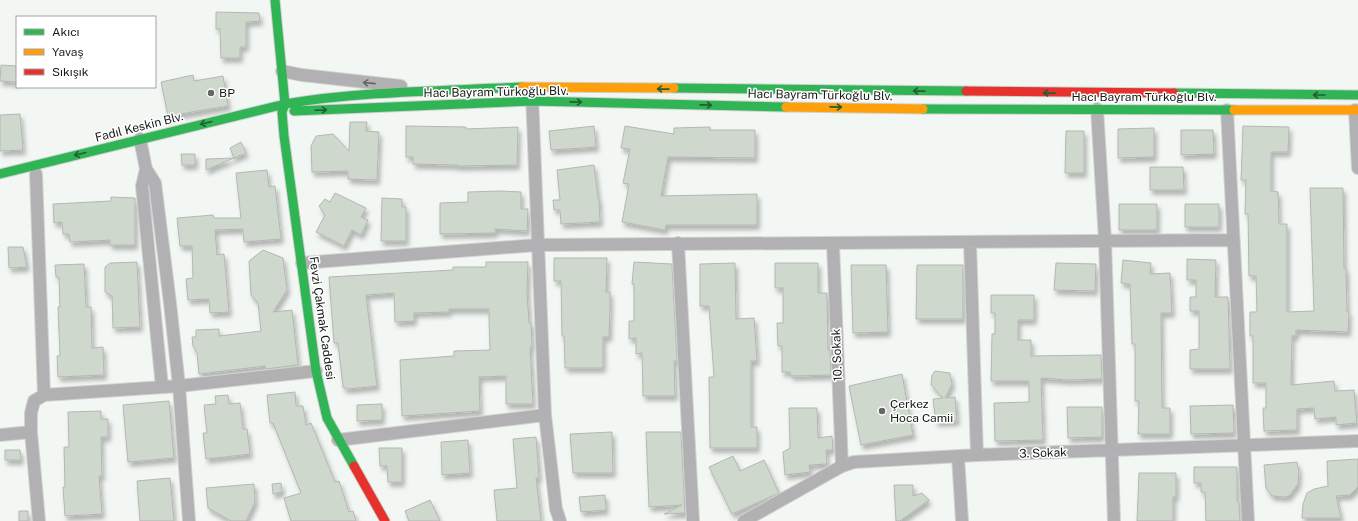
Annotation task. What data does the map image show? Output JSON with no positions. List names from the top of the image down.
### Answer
{
  "streets": {
    "street": [
      "Hacı Bayram Türkoğlu Blv.",
      "Fadıl Keskin Blv.",
      "Fevzi Çakmak Caddesi",
      "10. Sokak",
      "3. Sokak"
    ]
  },
  "crossings": [
    ["Hacı Bayram Türkoğlu Blv.", "Fadıl Keskin Blv."],
    ["Hacı Bayram Türkoğlu Blv.", "Fevzi Çakmak Caddesi"],
    ["Fadıl Keskin Blv.", "Fevzi Çakmak Caddesi"],
    ["10. Sokak", "3. Sokak"]
  ],
  "places": ["BP", "Çerkez Hoca Camii"],
  "legend": ["Akıcı", "Yavaş", "Sıkışık"]
}
